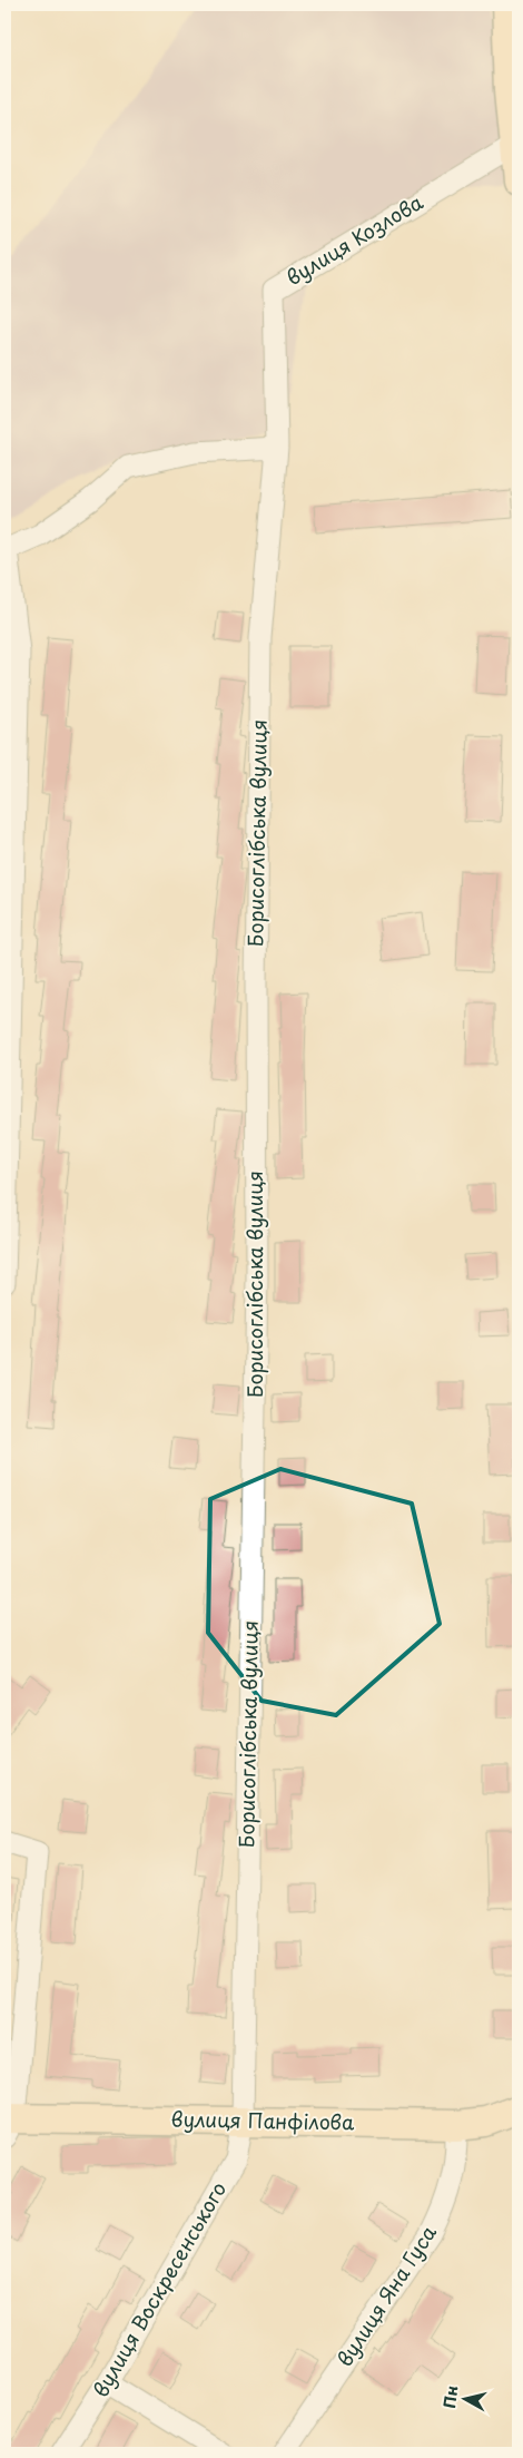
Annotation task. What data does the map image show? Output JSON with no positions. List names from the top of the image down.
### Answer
{
  "streets": {
    "main road": ["вулиця Панфілова"],
    "street": [
      "вулиця Козлова",
      "Борисоглібська вулиця",
      "вулиця Воскресенського",
      "вулиця Яна Гуса"
    ]
  },
  "crossings": [
    ["вулиця Козлова", "Борисоглібська вулиця"],
    ["Борисоглібська вулиця", "вулиця Панфілова"],
    ["Борисоглібська вулиця", "вулиця Воскресенського"],
    ["вулиця Панфілова", "вулиця Воскресенського"],
    ["вулиця Панфілова", "вулиця Яна Гуса"]
  ],
  "north": "left"
}
